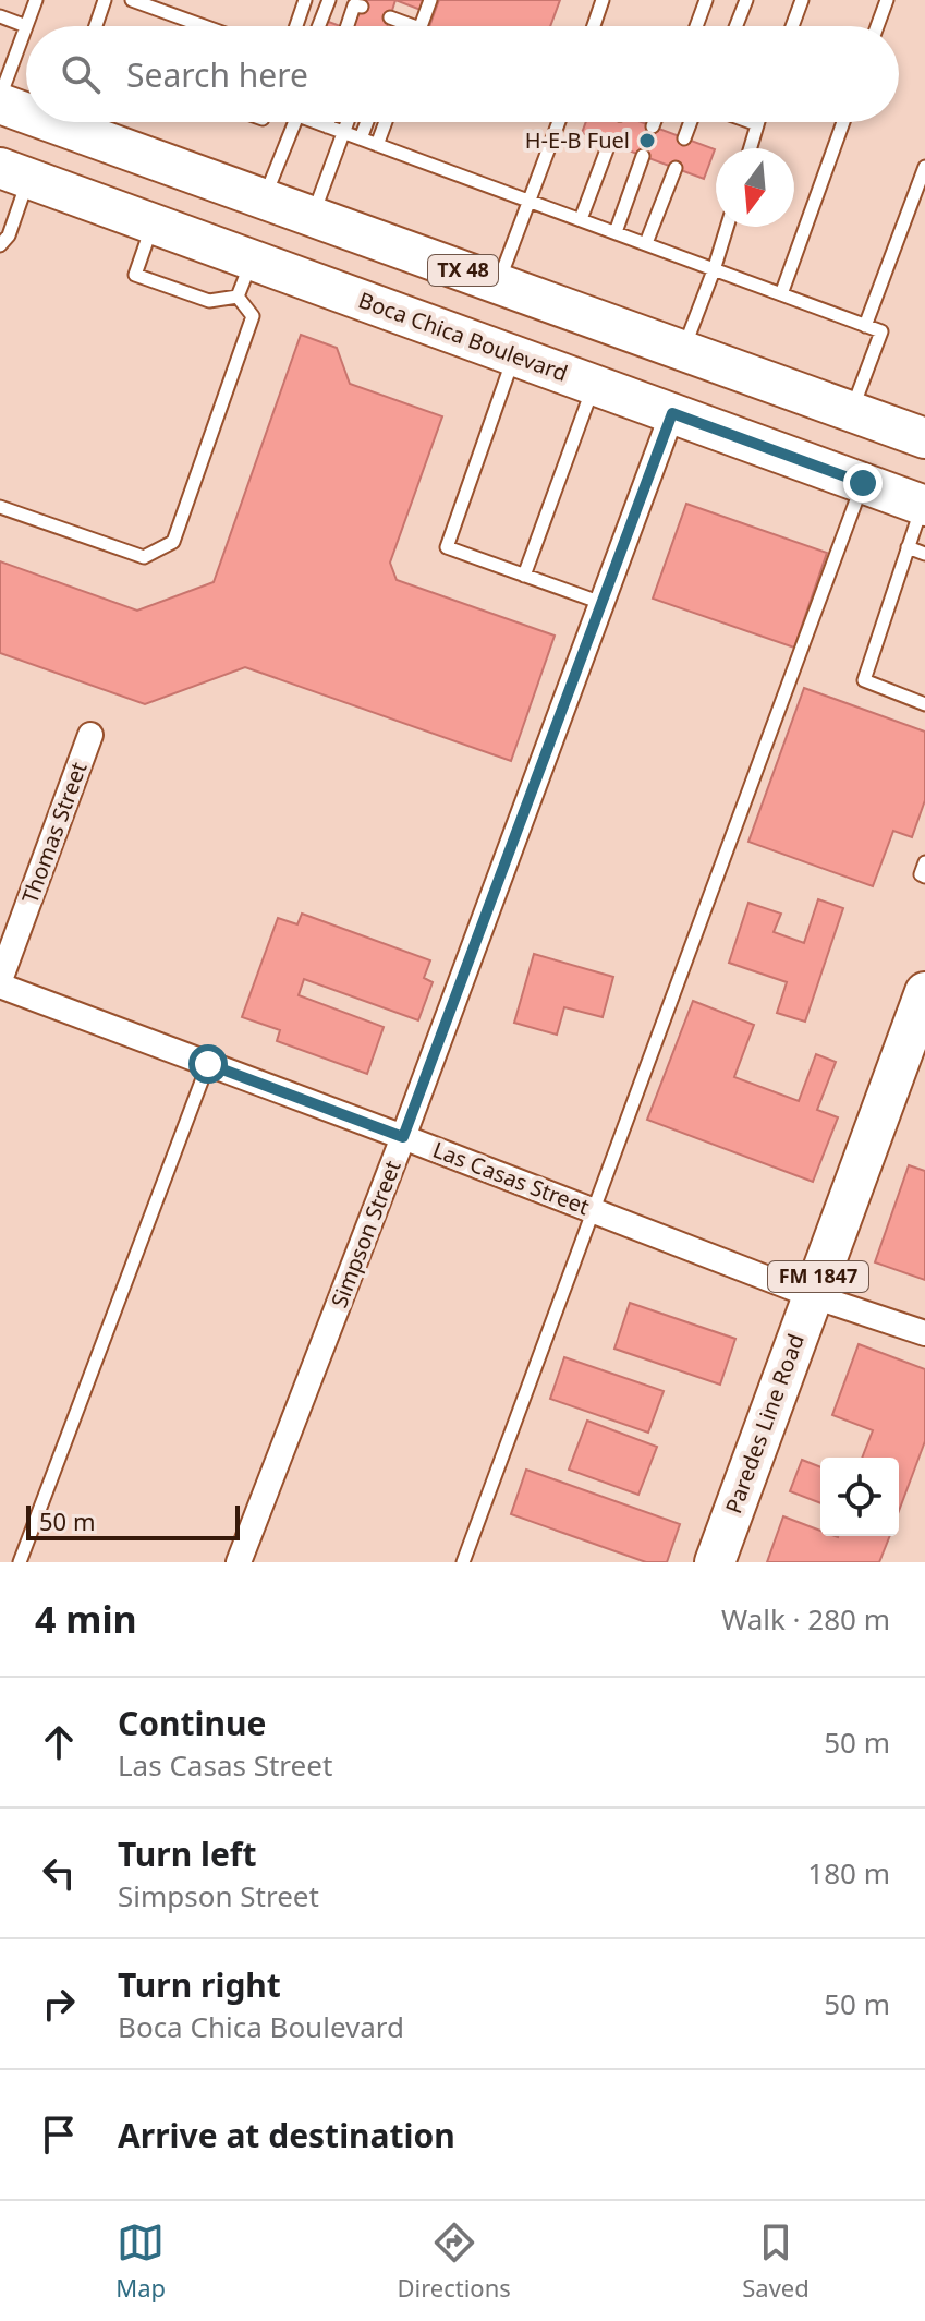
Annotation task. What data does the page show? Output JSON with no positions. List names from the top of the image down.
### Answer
{
  "streets": {
    "main road": [
      "TX 48",
      "Boca Chica Boulevard",
      "FM 1847",
      "Paredes Line Road"
    ],
    "street": ["Thomas Street", "Las Casas Street", "Simpson Street"]
  },
  "crossings": [
    ["Boca Chica Boulevard", "Simpson Street"],
    ["Thomas Street", "Las Casas Street"],
    ["Las Casas Street", "Simpson Street"],
    ["Las Casas Street", "Paredes Line Road"]
  ],
  "places": ["H-E-B Fuel"],
  "scale_bar": "50 m",
  "north": "bottom",
  "page": {
    "search": "Search here",
    "scale": "50 m",
    "heading": ["4 min", "Walk · 280 m"],
    "list": [
      ["Continue", "Las Casas Street", "50 m"],
      ["Turn left", "Simpson Street", "180 m"],
      ["Turn right", "Boca Chica Boulevard", "50 m"],
      "Arrive at destination"
    ],
    "nav": ["Map", "Directions", "Saved"]
  }
}
